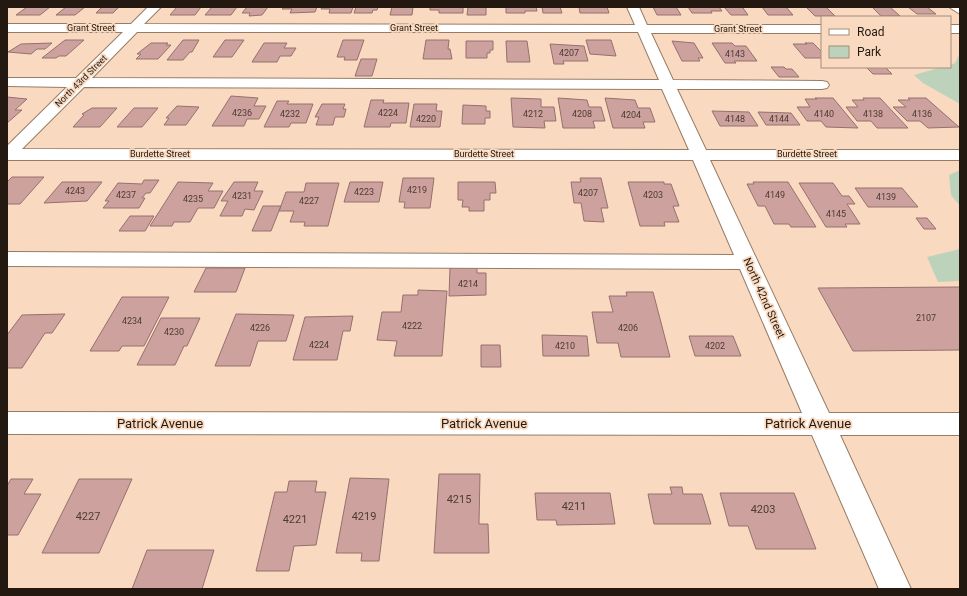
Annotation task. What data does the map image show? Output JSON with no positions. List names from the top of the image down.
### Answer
{
  "streets": {
    "street": [
      "Grant Street",
      "North 43rd Street",
      "Burdette Street",
      "North 42nd Street",
      "Patrick Avenue"
    ]
  },
  "crossings": [
    ["Grant Street", "North 43rd Street"],
    ["Grant Street", "North 42nd Street"],
    ["North 43rd Street", "Burdette Street"],
    ["Burdette Street", "North 42nd Street"],
    ["North 42nd Street", "Patrick Avenue"]
  ],
  "house_numbers": [
    "4207",
    "4143",
    "4236",
    "4224",
    "4232",
    "4212",
    "4208",
    "4140",
    "4138",
    "4136",
    "4204",
    "4220",
    "4148",
    "4144",
    "4219",
    "4243",
    "4223",
    "4207",
    "4237",
    "4203",
    "4149",
    "4231",
    "4139",
    "4235",
    "4227",
    "4145",
    "4214",
    "2107",
    "4234",
    "4222",
    "4226",
    "4206",
    "4230",
    "4224",
    "4210",
    "4202",
    "4215",
    "4211",
    "4203",
    "4227",
    "4219",
    "4221"
  ],
  "legend": ["Road", "Park"]
}
